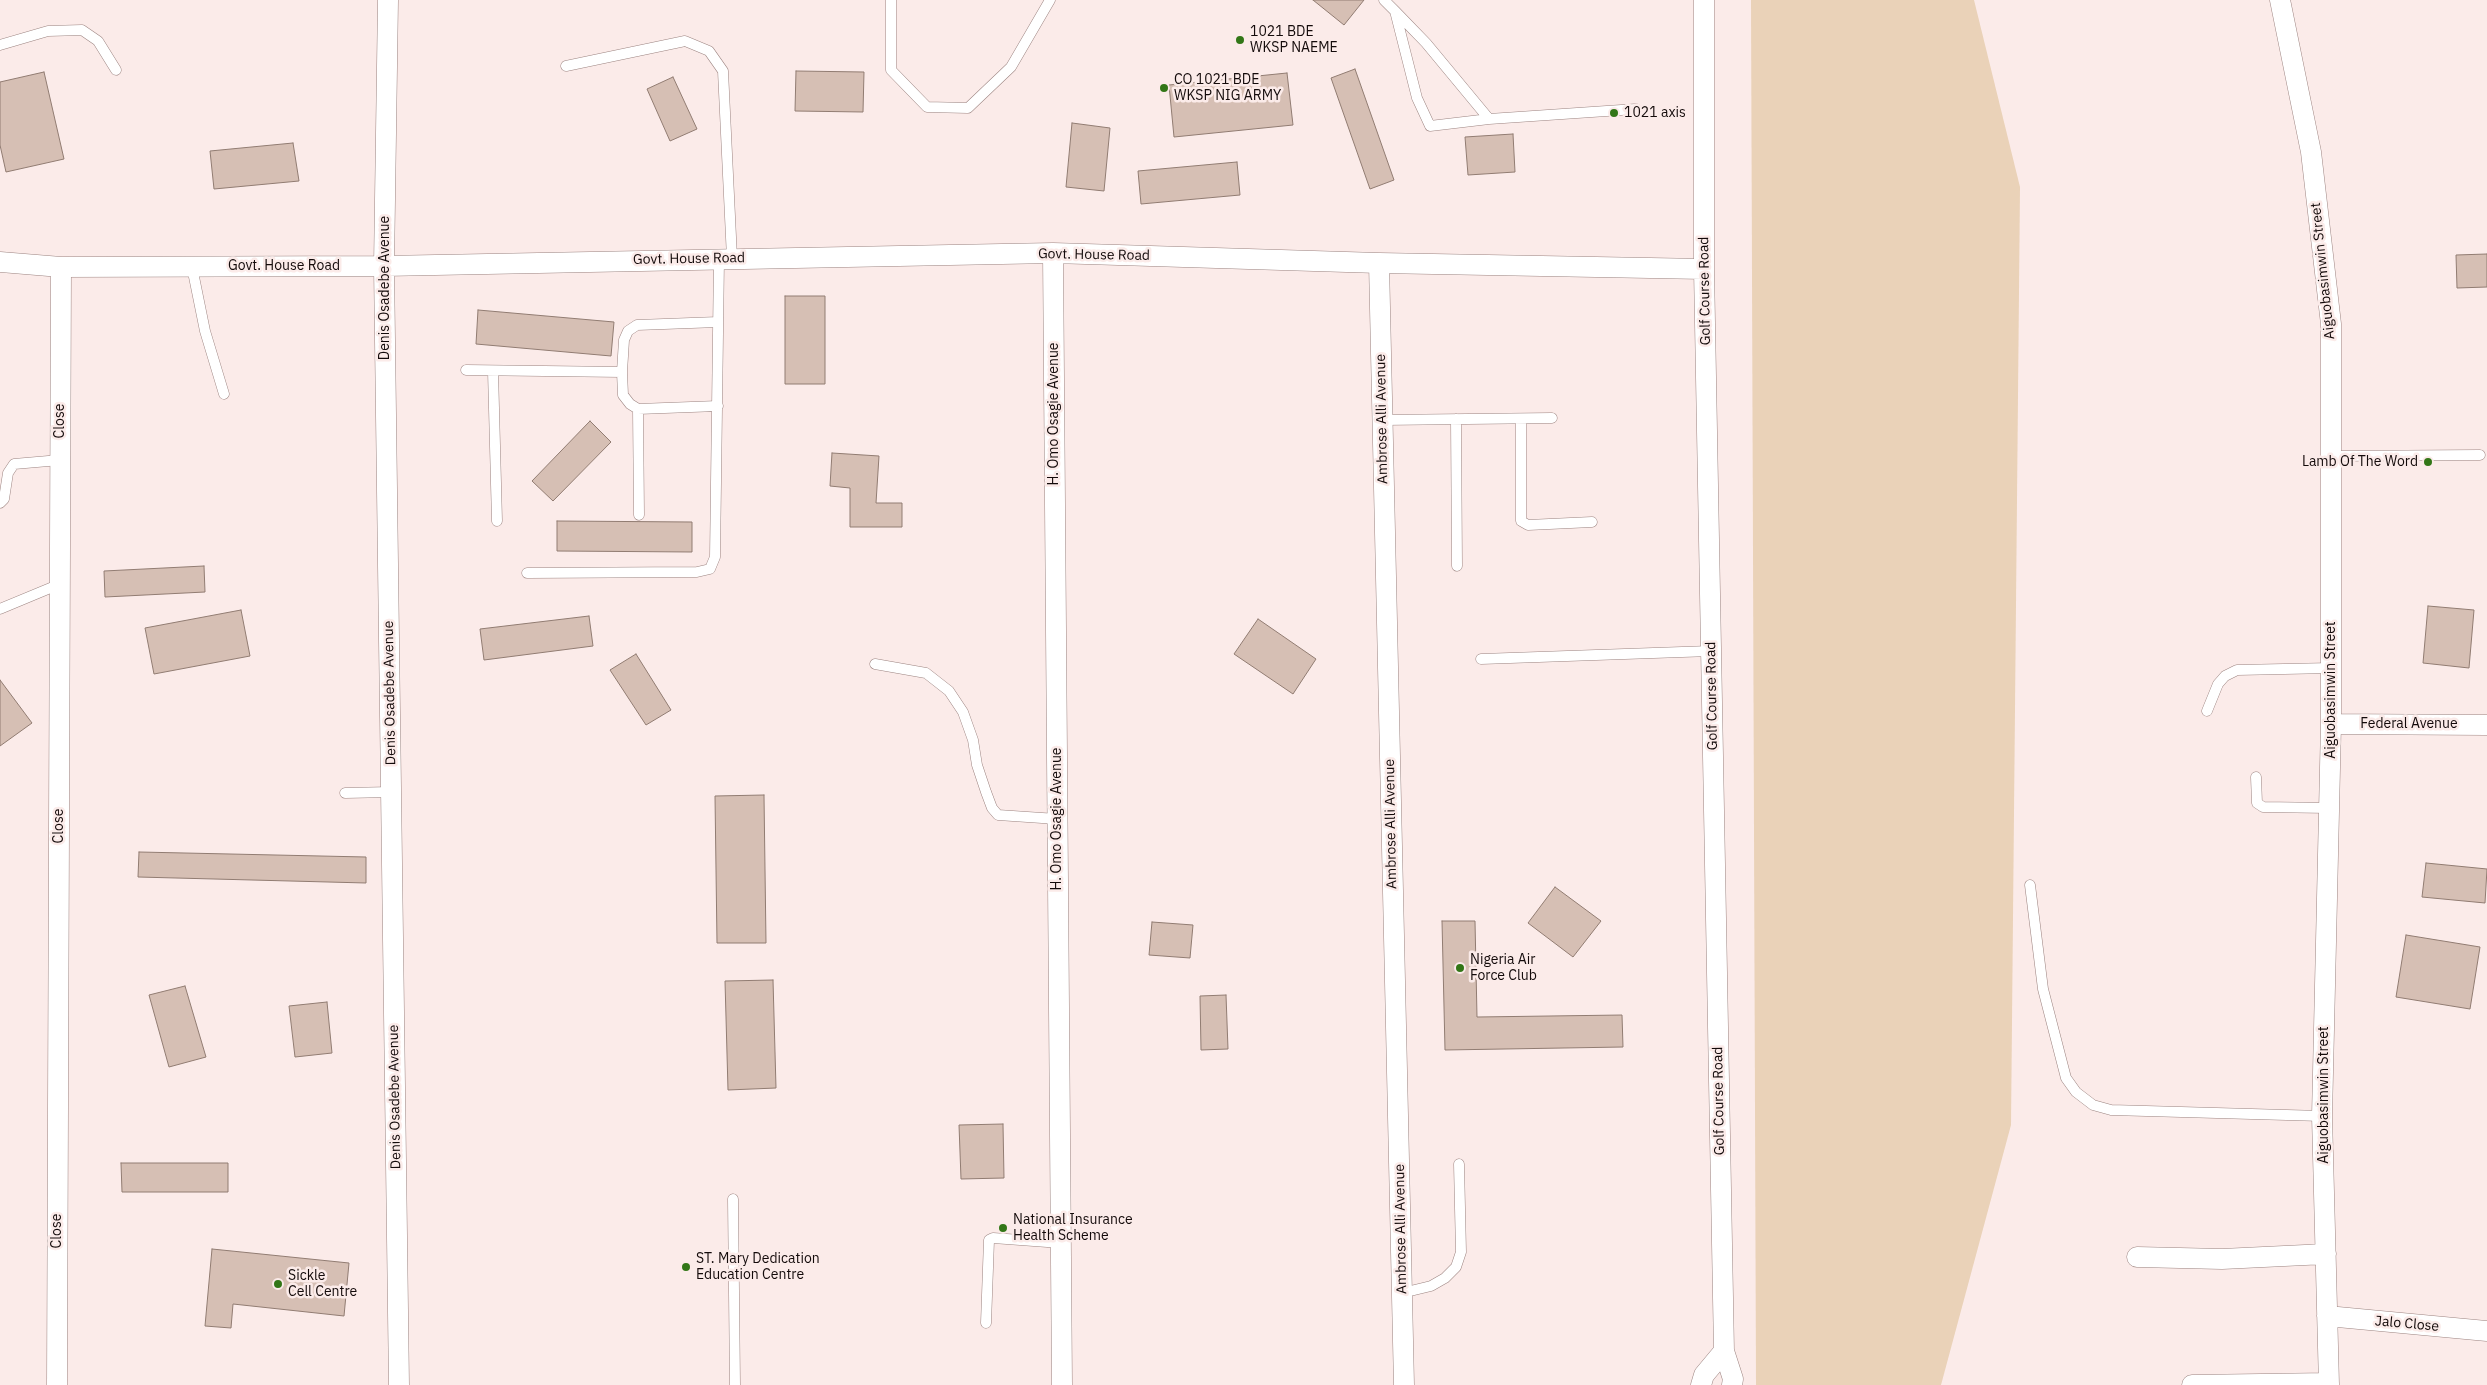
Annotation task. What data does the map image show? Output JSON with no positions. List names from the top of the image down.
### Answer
{
  "streets": {
    "street": [
      "Govt. House Road",
      "Aiguobasimwin Street",
      "Denis Osadebe Avenue",
      "Golf Course Road",
      "H. Omo Osagie Avenue",
      "Ambrose Alli Avenue",
      "Close",
      "Federal Avenue",
      "Jalo Close"
    ]
  },
  "crossings": [
    ["Govt. House Road", "Denis Osadebe Avenue"],
    ["Govt. House Road", "Golf Course Road"],
    ["Govt. House Road", "H. Omo Osagie Avenue"],
    ["Govt. House Road", "Ambrose Alli Avenue"],
    ["Govt. House Road", "Close"],
    ["Aiguobasimwin Street", "Federal Avenue"],
    ["Aiguobasimwin Street", "Jalo Close"]
  ],
  "places": [
    "1021 BDE WKSP NAEME",
    "CO 1021 BDE WKSP NIG ARMY",
    "1021 axis",
    "Lamb Of The Word",
    "Nigeria Air Force Club",
    "National Insurance Health Scheme",
    "ST. Mary Dedication Education Centre",
    "Sickle Cell Centre"
  ]
}
